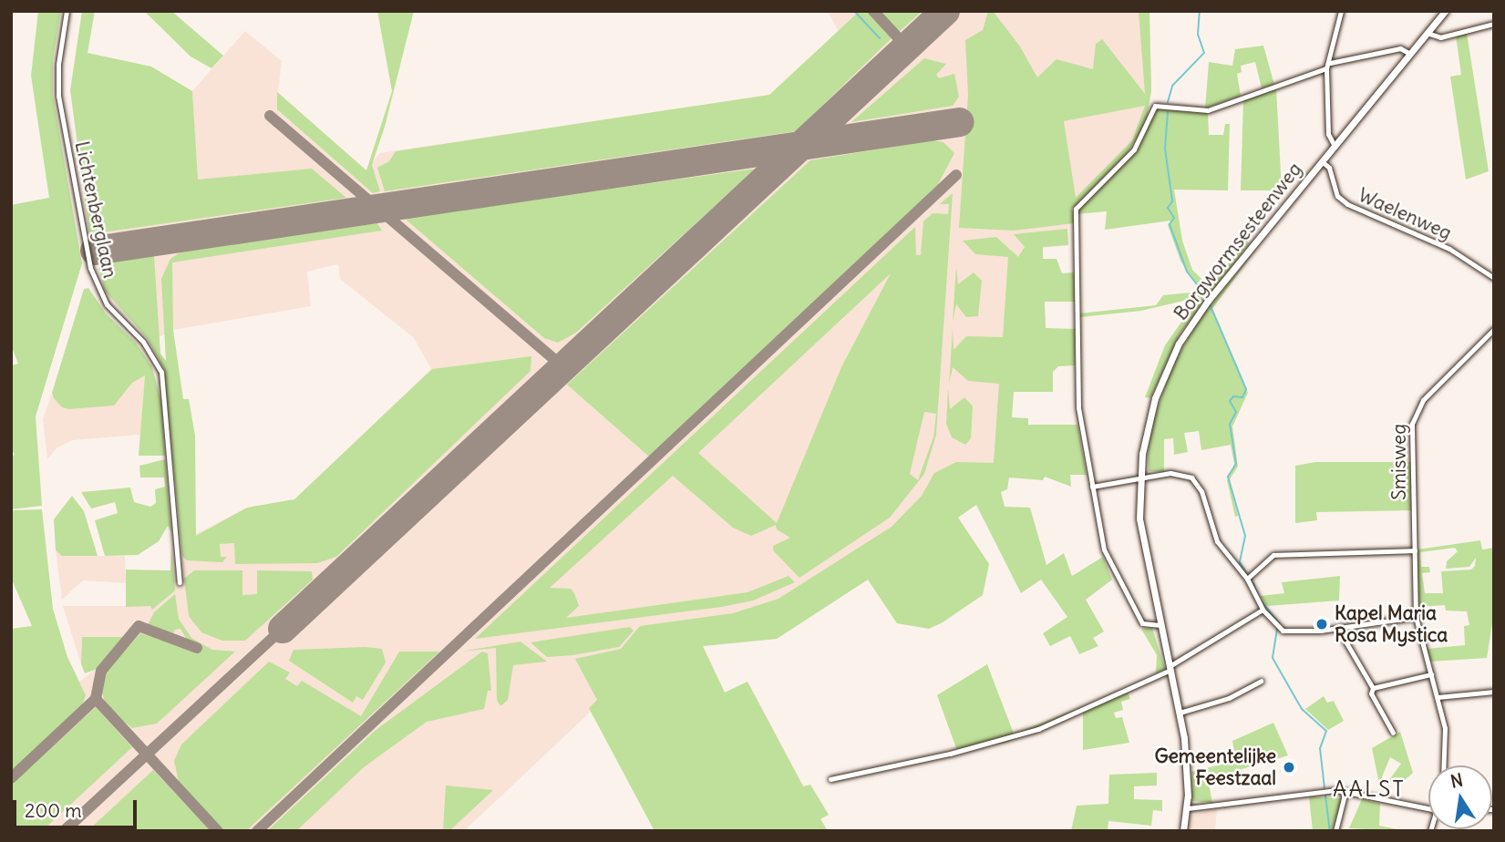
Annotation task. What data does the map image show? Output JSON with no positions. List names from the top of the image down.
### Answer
{
  "streets": {
    "main road": ["Borgwormsesteenweg"],
    "street": ["Lichtenberglaan", "Waelenweg", "Smisweg"]
  },
  "crossings": [
    ["Waelenweg", "Borgwormsesteenweg"]
  ],
  "districts": ["AALST"],
  "places": ["Kapel Maria Rosa Mystica", "Gemeentelijke Feestzaal"],
  "scale_bar": "200 m",
  "north": "top"
}
